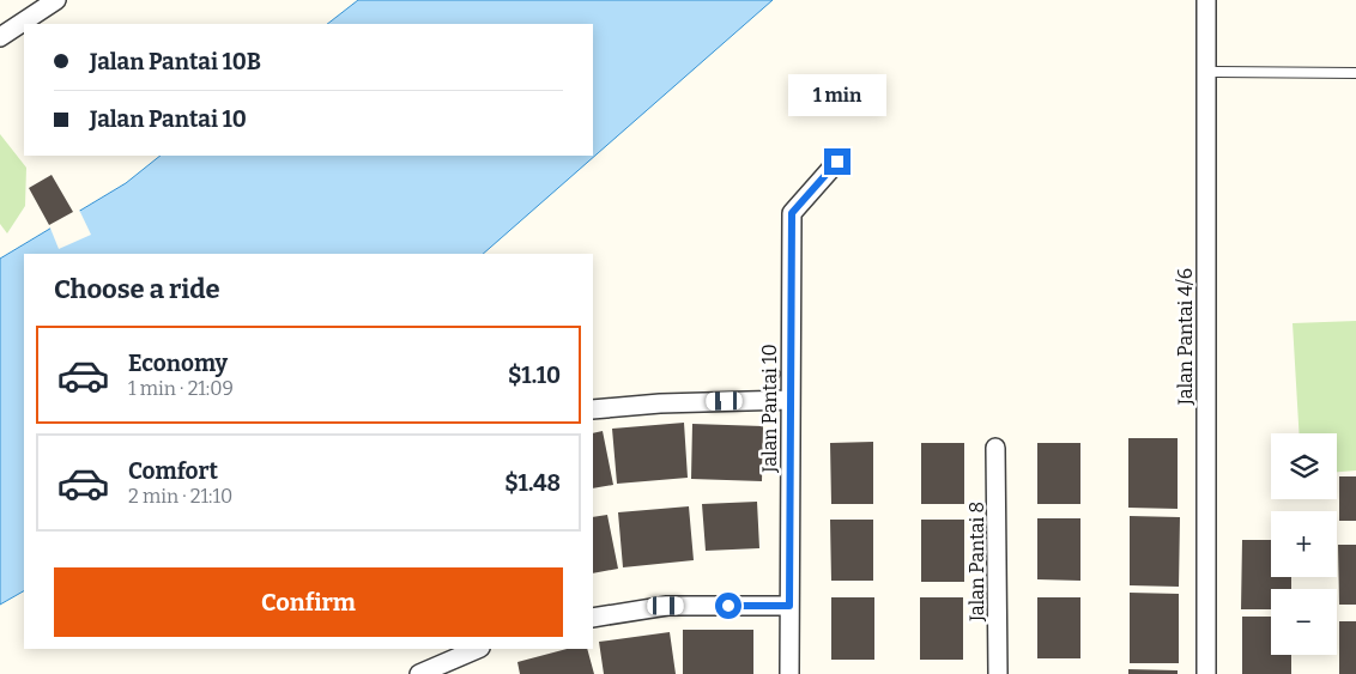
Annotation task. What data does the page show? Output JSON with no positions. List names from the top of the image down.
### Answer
{
  "streets": {
    "street": ["Jalan Pantai 4/6", "Jalan Pantai 10", "Jalan Pantai 8"]
  },
  "page": {
    "banner": ["Jalan Pantai 10B", "Jalan Pantai 10"],
    "bubble": "1 min",
    "heading": "Choose a ride",
    "list": [
      {
        "name": "Economy",
        "note": "1 min · 21:09",
        "value": "$1.10"
      },
      {
        "name": "Comfort",
        "note": "2 min · 21:10",
        "value": "$1.48"
      }
    ],
    "map_buttons": ["+", "−"],
    "buttons": "Confirm"
  }
}
